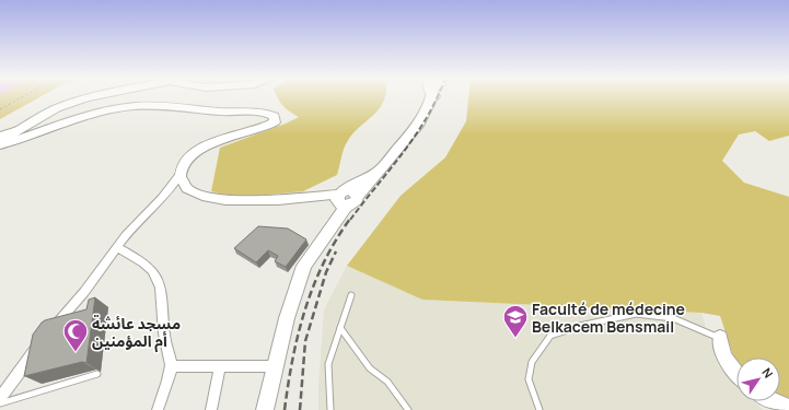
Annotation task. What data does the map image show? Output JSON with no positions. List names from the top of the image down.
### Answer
{
  "places": {
    "school or university": ["Faculté de médecine Belkacem Bensmail"],
    "mosque": ["مسجد عائشة أم المؤمنين"]
  },
  "north": "top right"
}
